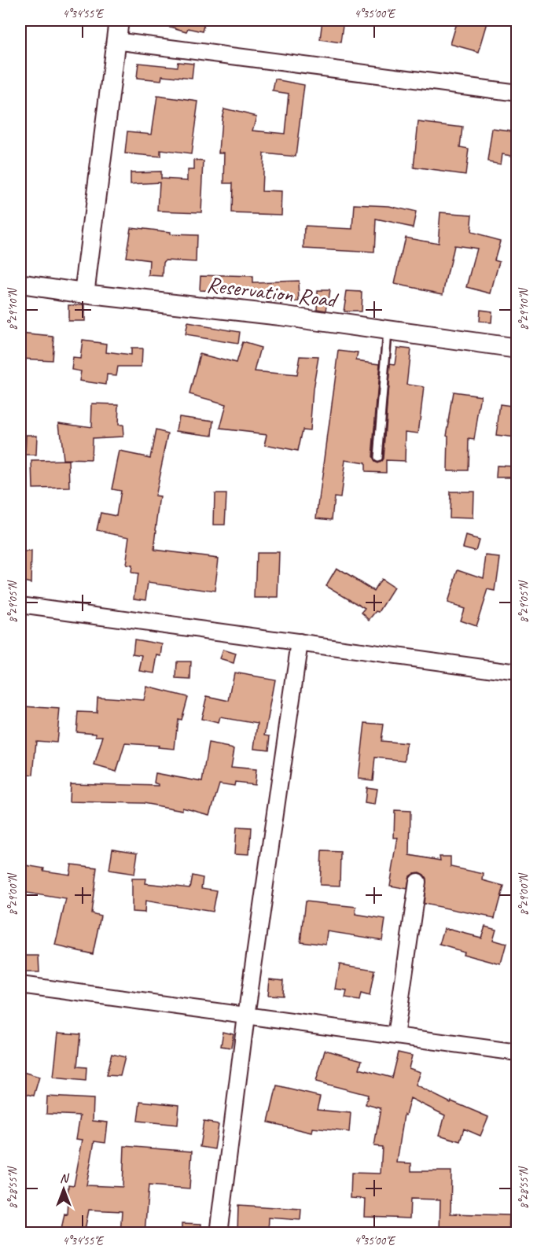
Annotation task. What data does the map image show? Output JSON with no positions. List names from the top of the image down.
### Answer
{
  "streets": {
    "street": ["Reservation Road"]
  },
  "north": "top",
  "coordinates": [
    "4°34'55\"E",
    "4°35'00\"E",
    "8°29'10\"N",
    "8°29'05\"N",
    "8°29'00\"N",
    "8°28'55\"N"
  ]
}
